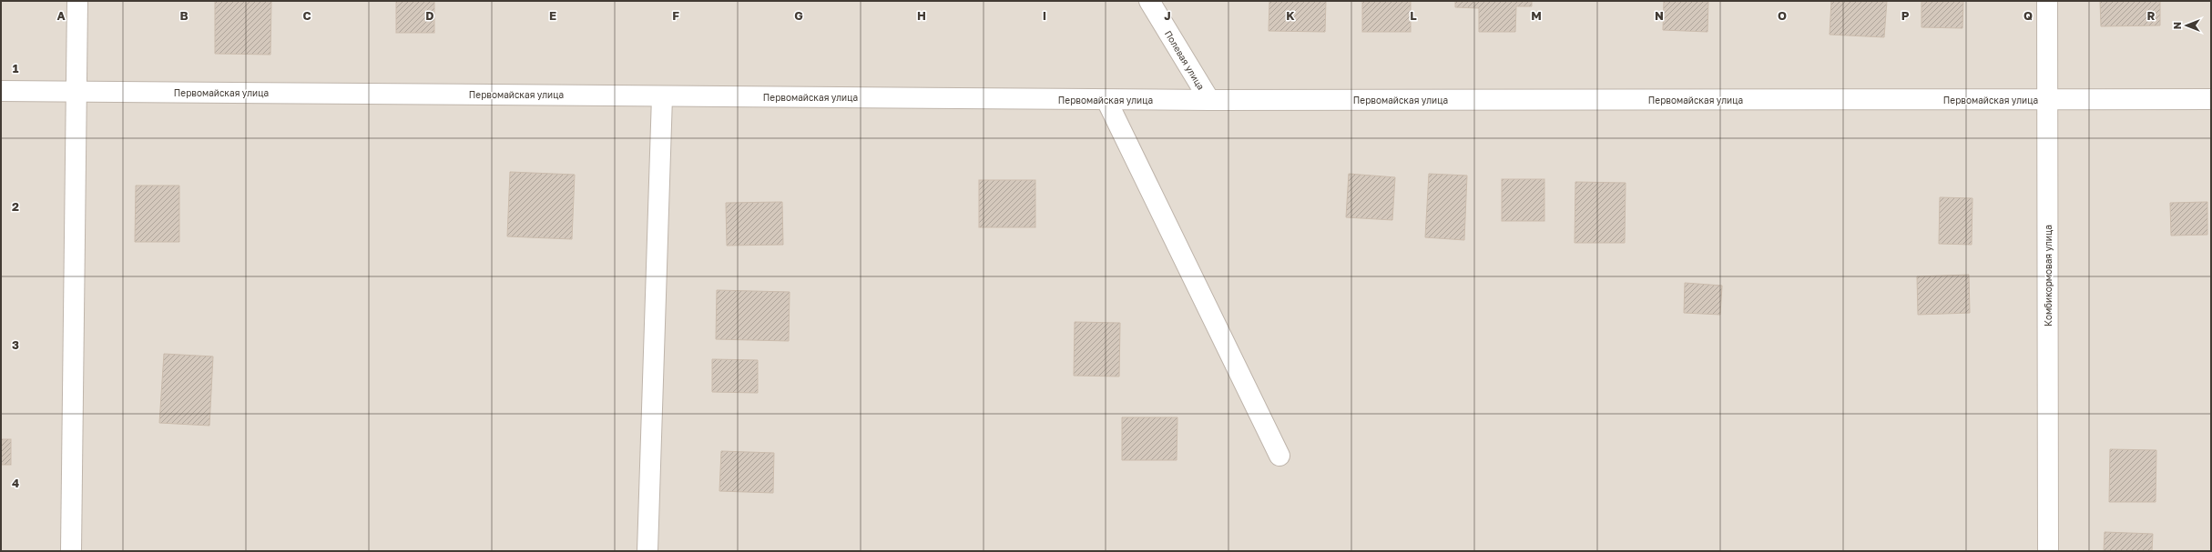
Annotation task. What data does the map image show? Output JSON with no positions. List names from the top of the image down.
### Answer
{
  "streets": {
    "street": ["Полевая улица", "Первомайская улица", "Комбикормовая улица"]
  },
  "crossings": [
    ["Полевая улица", "Первомайская улица"],
    ["Первомайская улица", "Комбикормовая улица"]
  ],
  "north": "left",
  "grid": {
    "columns": [
      "A",
      "B",
      "C",
      "D",
      "E",
      "F",
      "G",
      "H",
      "I",
      "J",
      "K",
      "L",
      "M",
      "N",
      "O",
      "P",
      "Q",
      "R"
    ],
    "rows": [
      "1",
      "2",
      "3",
      "4"
    ]
  }
}
